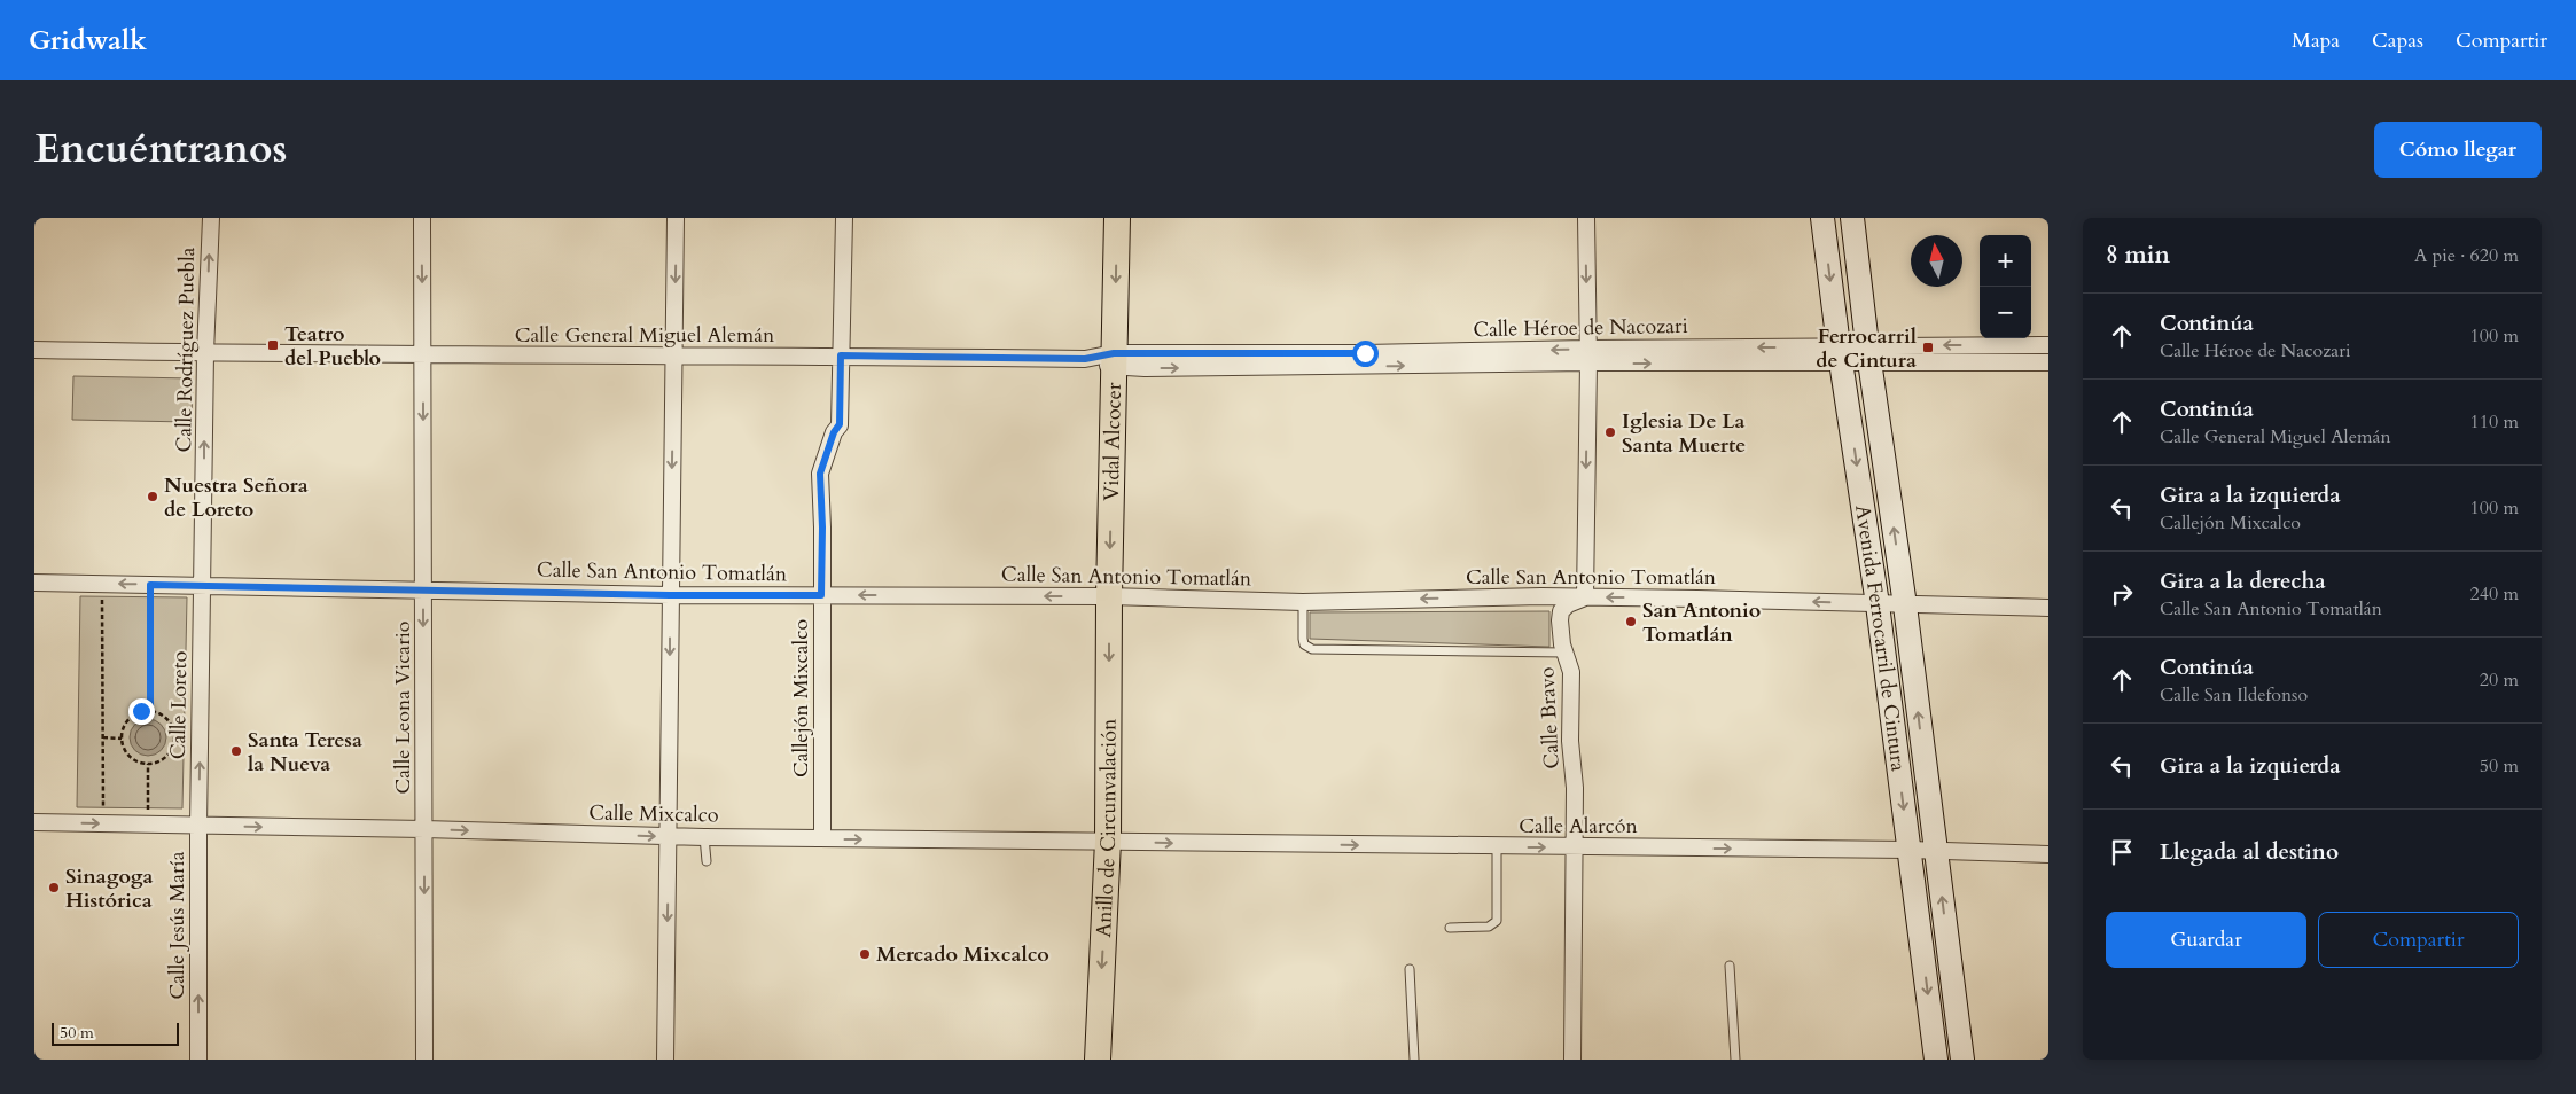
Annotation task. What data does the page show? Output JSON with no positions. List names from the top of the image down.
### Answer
{
  "streets": {
    "main road": ["Vidal Alcocer", "Anillo de Circunvalación"],
    "street": [
      "Calle Héroe de Nacozari",
      "Calle General Miguel Alemán",
      "Calle Rodríguez Puebla",
      "Calle San Antonio Tomatlán",
      "Avenida Ferrocarril de Cintura",
      "Callejón Mixcalco",
      "Calle Loreto",
      "Calle Leona Vicario",
      "Calle Bravo",
      "Calle Mixcalco",
      "Calle Alarcón",
      "Calle Jesús María"
    ]
  },
  "crossings": [
    ["Calle Héroe de Nacozari", "Calle General Miguel Alemán"],
    ["Calle Héroe de Nacozari", "Vidal Alcocer"],
    ["Calle Héroe de Nacozari", "Avenida Ferrocarril de Cintura"],
    ["Calle General Miguel Alemán", "Calle Rodríguez Puebla"],
    ["Calle General Miguel Alemán", "Vidal Alcocer"],
    ["Calle General Miguel Alemán", "Callejón Mixcalco"],
    ["Calle General Miguel Alemán", "Calle Leona Vicario"],
    ["Calle Rodríguez Puebla", "Calle San Antonio Tomatlán"],
    ["Calle Rodríguez Puebla", "Calle Loreto"],
    ["Vidal Alcocer", "Calle San Antonio Tomatlán"],
    ["Vidal Alcocer", "Anillo de Circunvalación"],
    ["Calle San Antonio Tomatlán", "Avenida Ferrocarril de Cintura"],
    ["Calle San Antonio Tomatlán", "Callejón Mixcalco"],
    ["Calle San Antonio Tomatlán", "Calle Loreto"],
    ["Calle San Antonio Tomatlán", "Calle Leona Vicario"],
    ["Calle San Antonio Tomatlán", "Calle Bravo"],
    ["Calle San Antonio Tomatlán", "Anillo de Circunvalación"],
    ["Avenida Ferrocarril de Cintura", "Calle Alarcón"],
    ["Callejón Mixcalco", "Calle Mixcalco"],
    ["Calle Loreto", "Calle Mixcalco"],
    ["Calle Loreto", "Calle Jesús María"],
    ["Calle Leona Vicario", "Calle Mixcalco"],
    ["Calle Bravo", "Calle Alarcón"],
    ["Calle Mixcalco", "Calle Alarcón"],
    ["Calle Mixcalco", "Anillo de Circunvalación"],
    ["Calle Mixcalco", "Calle Jesús María"],
    ["Calle Alarcón", "Anillo de Circunvalación"]
  ],
  "one_way": [
    "Calle Rodríguez Puebla",
    "Vidal Alcocer",
    "Calle San Antonio Tomatlán",
    "Calle Loreto",
    "Calle Leona Vicario",
    "Calle Mixcalco",
    "Calle Alarcón",
    "Anillo de Circunvalación",
    "Calle Jesús María"
  ],
  "places": {
    "transit": ["Teatro del Pueblo", "Ferrocarril de Cintura"],
    "other": [
      "Iglesia De La Santa Muerte",
      "Nuestra Señora de Loreto",
      "San Antonio Tomatlán",
      "Santa Teresa la Nueva",
      "Sinagoga Histórica",
      "Mercado Mixcalco"
    ]
  },
  "scale_bar": "50 m",
  "north": "top",
  "page": {
    "header": "Gridwalk",
    "nav": ["Mapa", "Capas", "Compartir"],
    "title": "Encuéntranos",
    "buttons": [
      "Cómo llegar",
      ["Guardar", "Compartir"]
    ],
    "heading": ["8 min", "A pie · 620 m"],
    "map_buttons": ["+", "−"],
    "list": [
      ["Continúa", "Calle Héroe de Nacozari", "100 m"],
      ["Continúa", "Calle General Miguel Alemán", "110 m"],
      ["Gira a la izquierda", "Callejón Mixcalco", "100 m"],
      ["Gira a la derecha", "Calle San Antonio Tomatlán", "240 m"],
      ["Continúa", "Calle San Ildefonso", "20 m"],
      ["Gira a la izquierda", "50 m"],
      "Llegada al destino"
    ],
    "scale": "50 m"
  }
}
